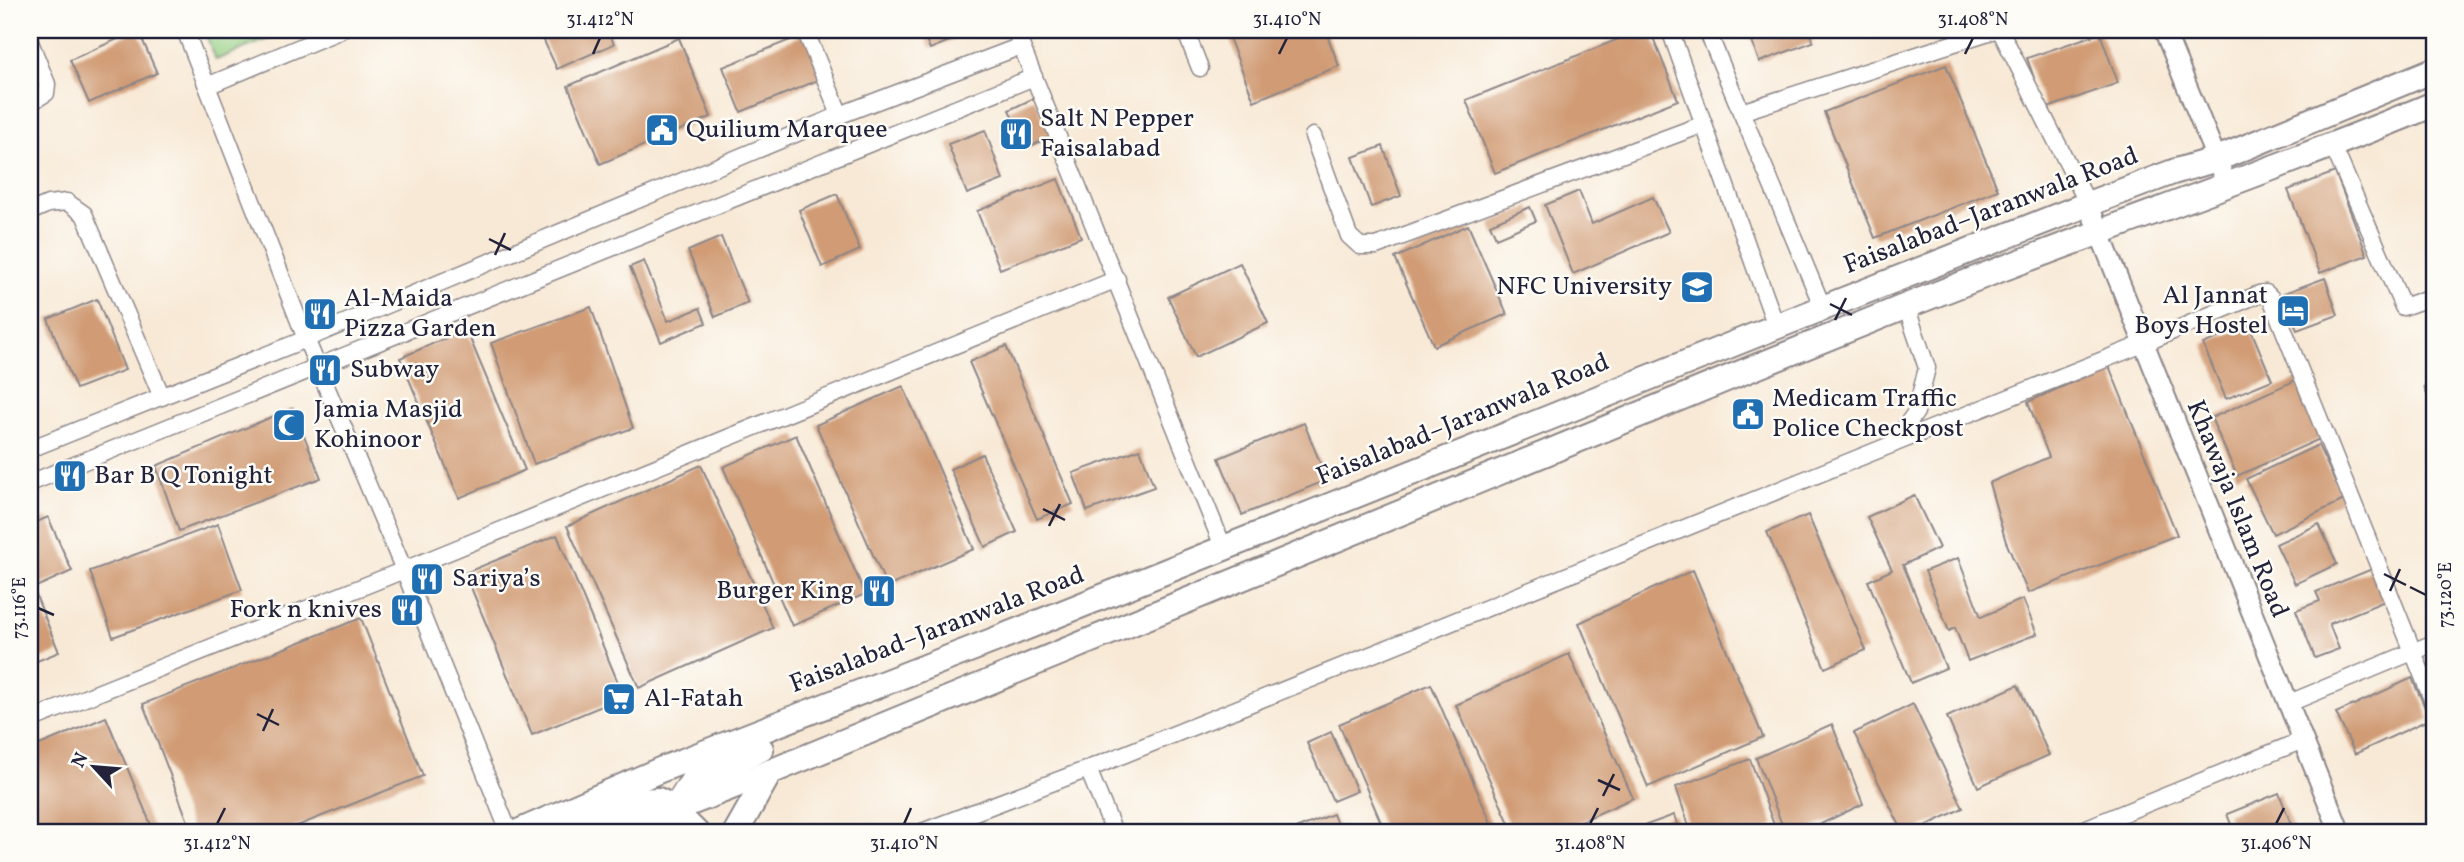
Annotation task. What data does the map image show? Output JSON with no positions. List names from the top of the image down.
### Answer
{
  "streets": {
    "main road": ["Faisalabad–Jaranwala Road"],
    "street": ["Khawaja Islam Road"]
  },
  "crossings": [
    ["Faisalabad–Jaranwala Road", "Khawaja Islam Road"]
  ],
  "places": {
    "public building": ["Quilium Marquee", "Medicam Traffic Police Checkpost"],
    "restaurant": [
      "Salt N Pepper Faisalabad",
      "Al-Maida Pizza Garden",
      "Subway",
      "Bar B Q Tonight",
      "Sariya’s",
      "Burger King",
      "Fork n knives"
    ],
    "school or university": ["NFC University"],
    "hotel": ["Al Jannat Boys Hostel"],
    "mosque": ["Jamia Masjid Kohinoor"],
    "supermarket": ["Al-Fatah"]
  },
  "north": "top left",
  "coordinates": [
    "31.412°N",
    "31.410°N",
    "31.408°N",
    "73.120°E",
    "73.116°E",
    "31.406°N"
  ]
}
